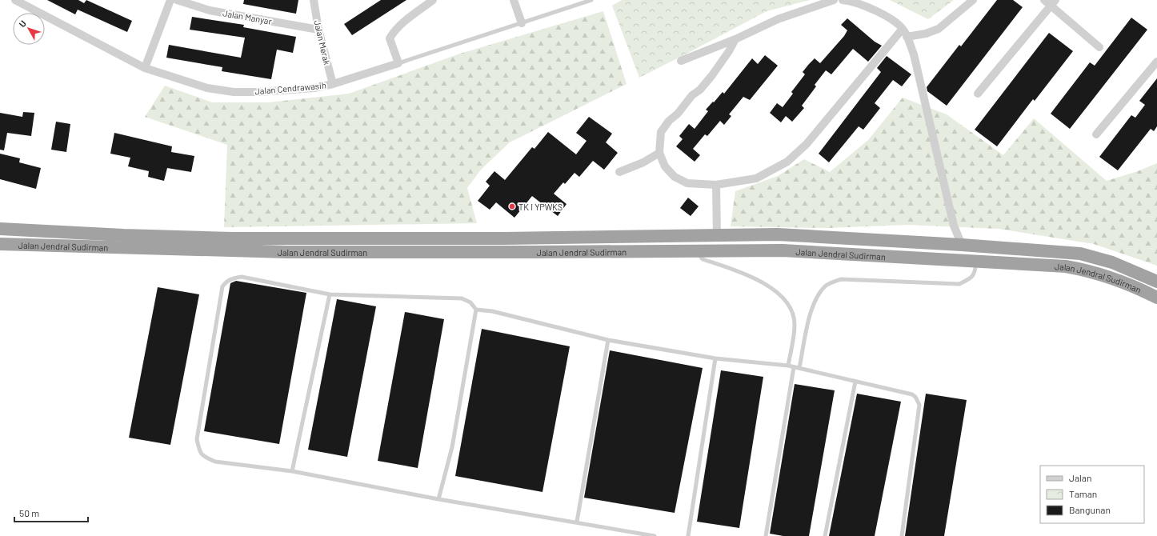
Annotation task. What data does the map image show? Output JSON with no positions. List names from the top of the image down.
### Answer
{
  "streets": {
    "highway": ["Jalan Jendral Sudirman"],
    "street": ["Jalan Manyar", "Jalan Merak", "Jalan Cendrawasih"]
  },
  "crossings": [
    ["Jalan Manyar", "Jalan Merak"],
    ["Jalan Merak", "Jalan Cendrawasih"]
  ],
  "places": ["TK I YPWKS"],
  "legend": ["Jalan", "Taman", "Bangunan"],
  "scale_bar": "50 m",
  "north": "top left"
}
